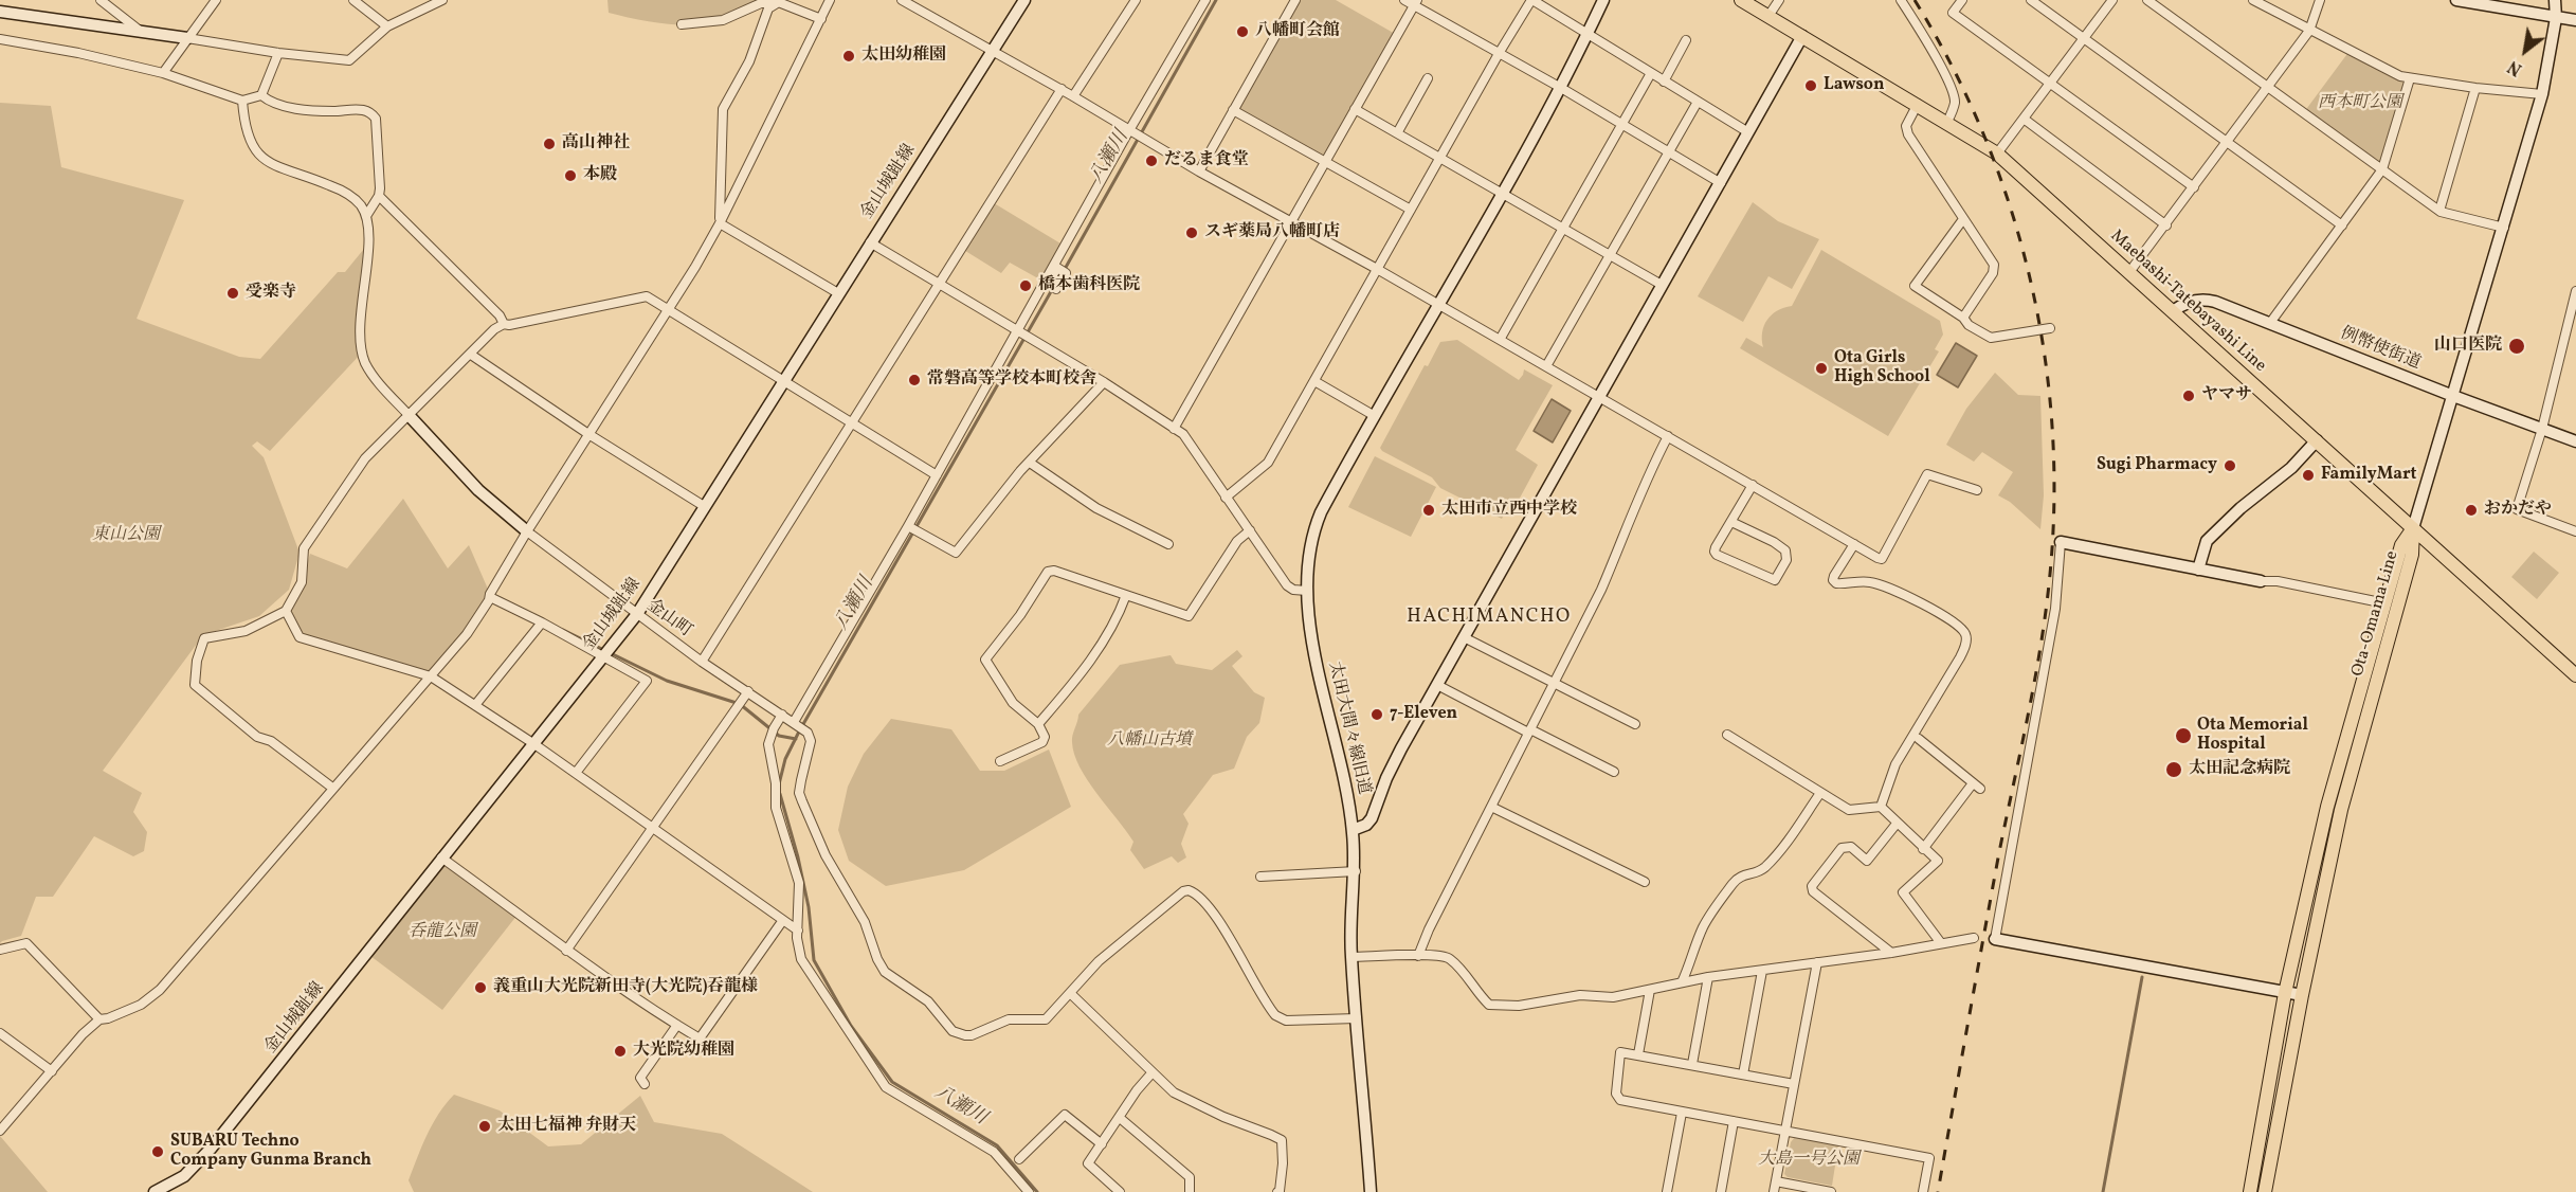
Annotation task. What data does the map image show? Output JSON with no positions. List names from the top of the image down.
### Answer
{
  "streets": {
    "main road": ["Maebashi-Tatebayashi Line", "Ota-Omama Line"],
    "street": [
      "金山城趾線",
      "例幣使街道",
      "金山町",
      "太田大間々線旧道"
    ]
  },
  "crossings": [
    ["金山城趾線", "金山町"],
    ["Maebashi-Tatebayashi Line", "例幣使街道"],
    ["Maebashi-Tatebayashi Line", "Ota-Omama Line"]
  ],
  "districts": ["HACHIMANCHO"],
  "water": ["八瀬川"],
  "parks": [
    "西本町公園",
    "東山公園",
    "八幡山古墳",
    "呑龍公園",
    "大島一号公園"
  ],
  "places": [
    "八幡町会館",
    "太田幼稚園",
    "Lawson",
    "高山神社",
    "だるま食堂",
    "本殿",
    "スギ薬局八幡町店",
    "橋本歯科医院",
    "受楽寺",
    "山口医院",
    "Ota Girls High School",
    "常磐高等学校本町校舎",
    "ヤマサ",
    "Sugi Pharmacy",
    "FamilyMart",
    "太田市立西中学校",
    "おかだや",
    "7-Eleven",
    "Ota Memorial Hospital",
    "太田記念病院",
    "義重山大光院新田寺(大光院)吞龍様",
    "大光院幼稚園",
    "太田七福神 弁財天",
    "SUBARU Techno Company Gunma Branch"
  ],
  "north": "bottom left"
}
